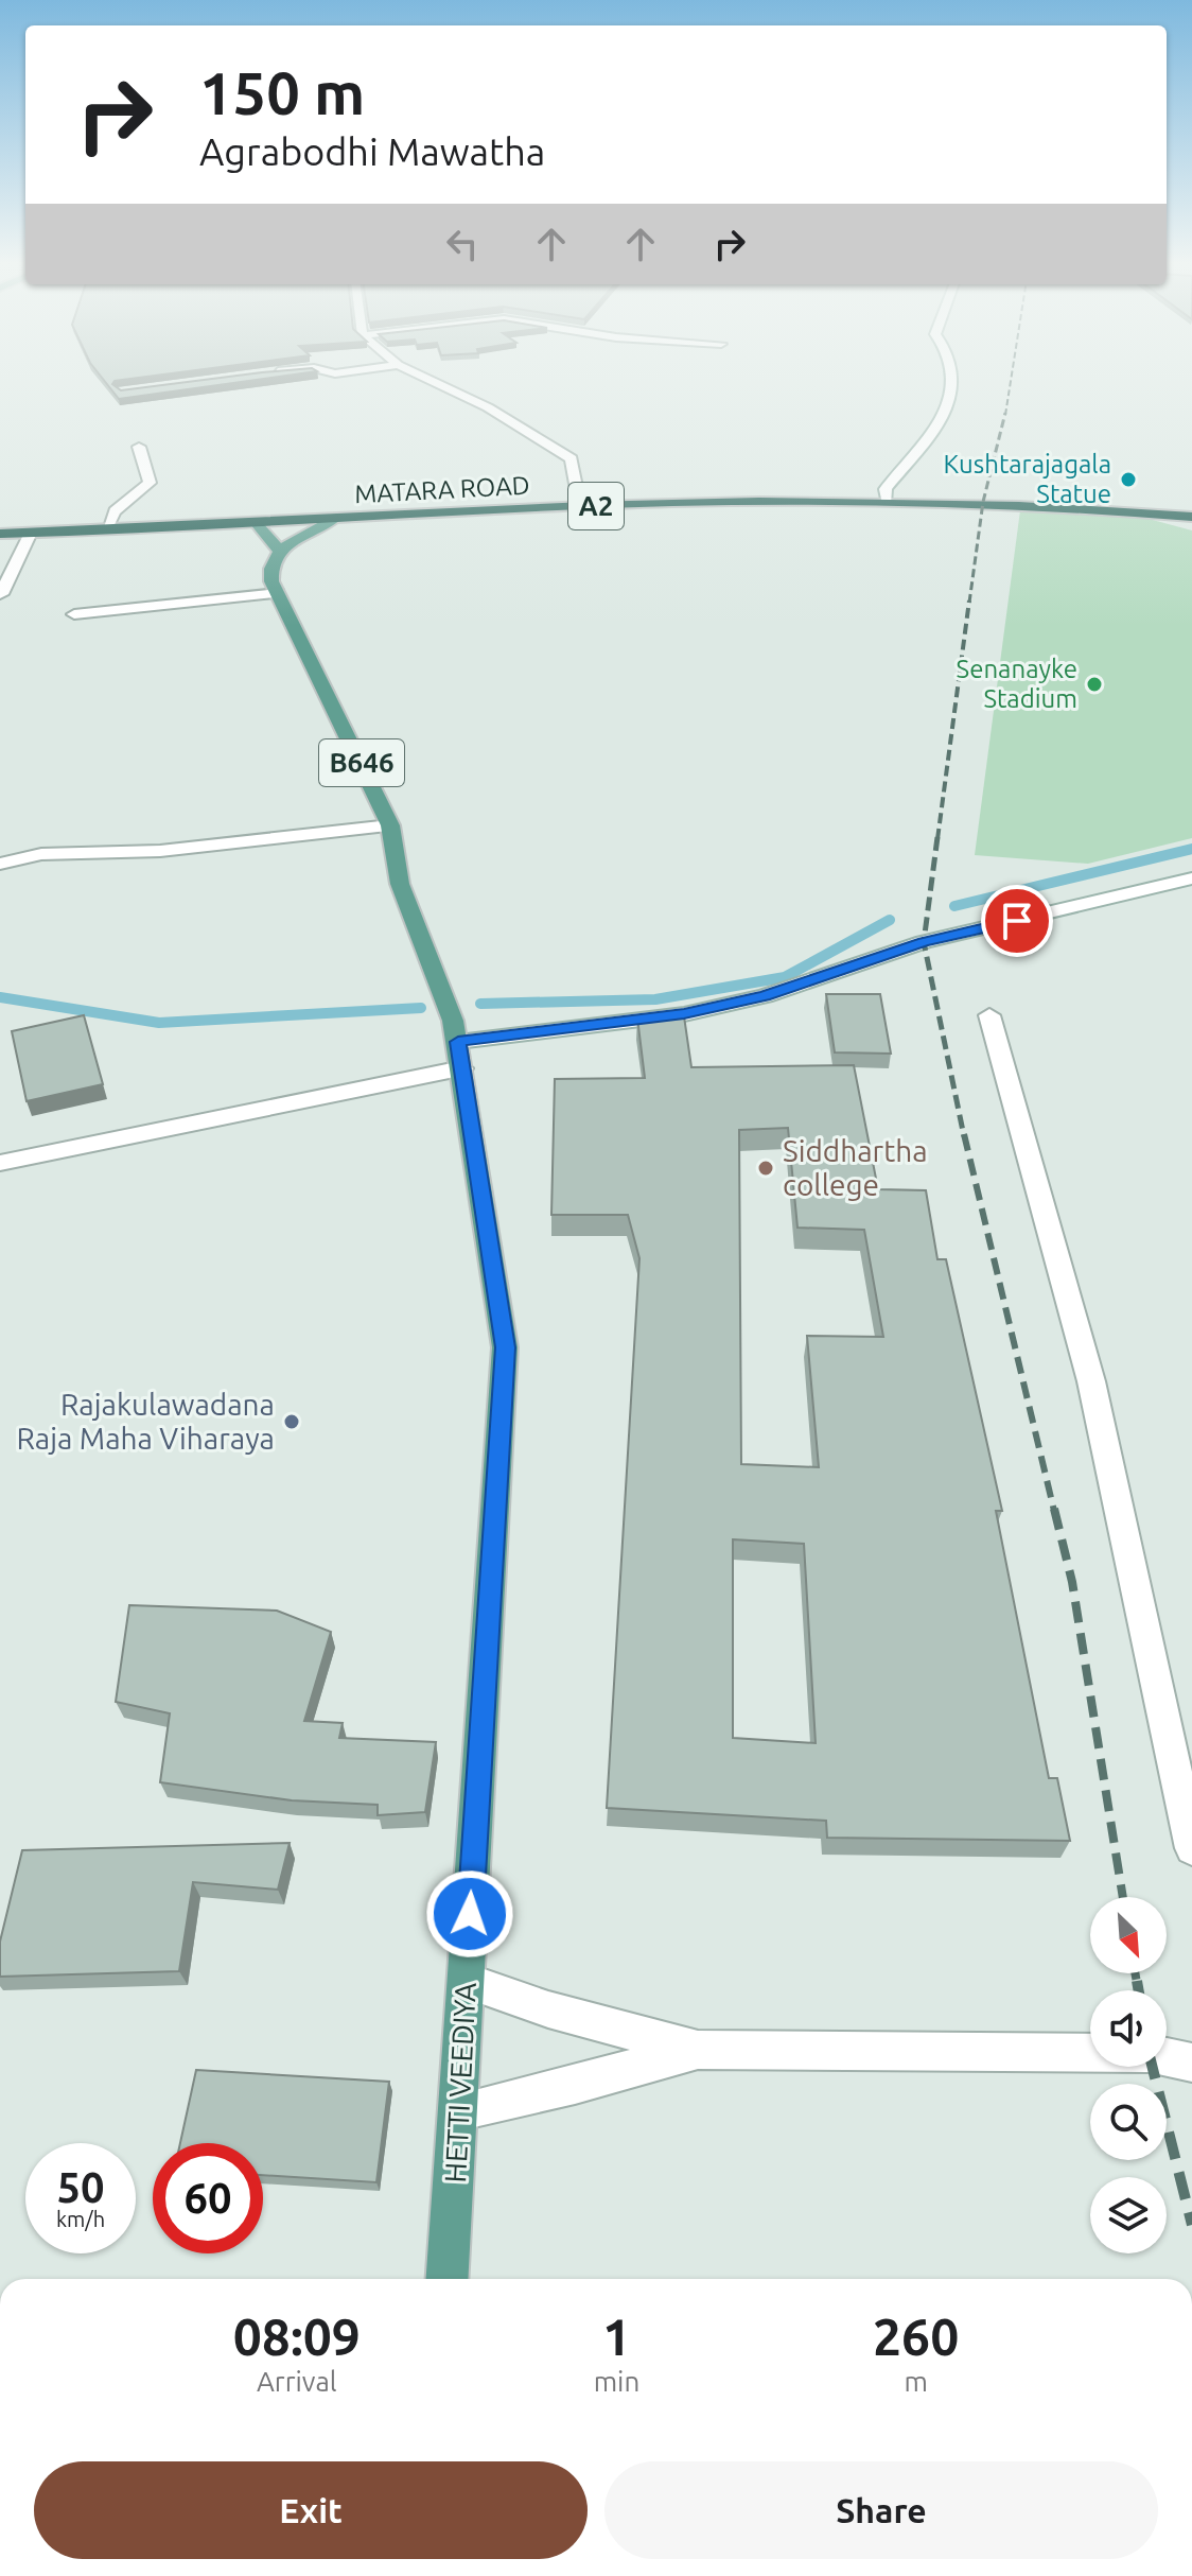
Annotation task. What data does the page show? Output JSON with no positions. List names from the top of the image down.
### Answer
{
  "streets": {
    "highway": ["MATARA ROAD", "A2"],
    "main road": ["B646", "HETTI VEEDIYA"]
  },
  "places": [
    "Kushtarajagala Statue",
    "Senanayke Stadium",
    "Siddhartha college",
    "Rajakulawadana Raja Maha Viharaya"
  ],
  "north": "bottom right",
  "page": {
    "turn": ["150 m", "Agrabodhi Mawatha"],
    "speed": "50 km/h",
    "limit": "60",
    "eta": [
      "08:09",
      "Arrival",
      "1",
      "min",
      "260",
      "m"
    ],
    "buttons": ["Exit", "Share"]
  }
}
